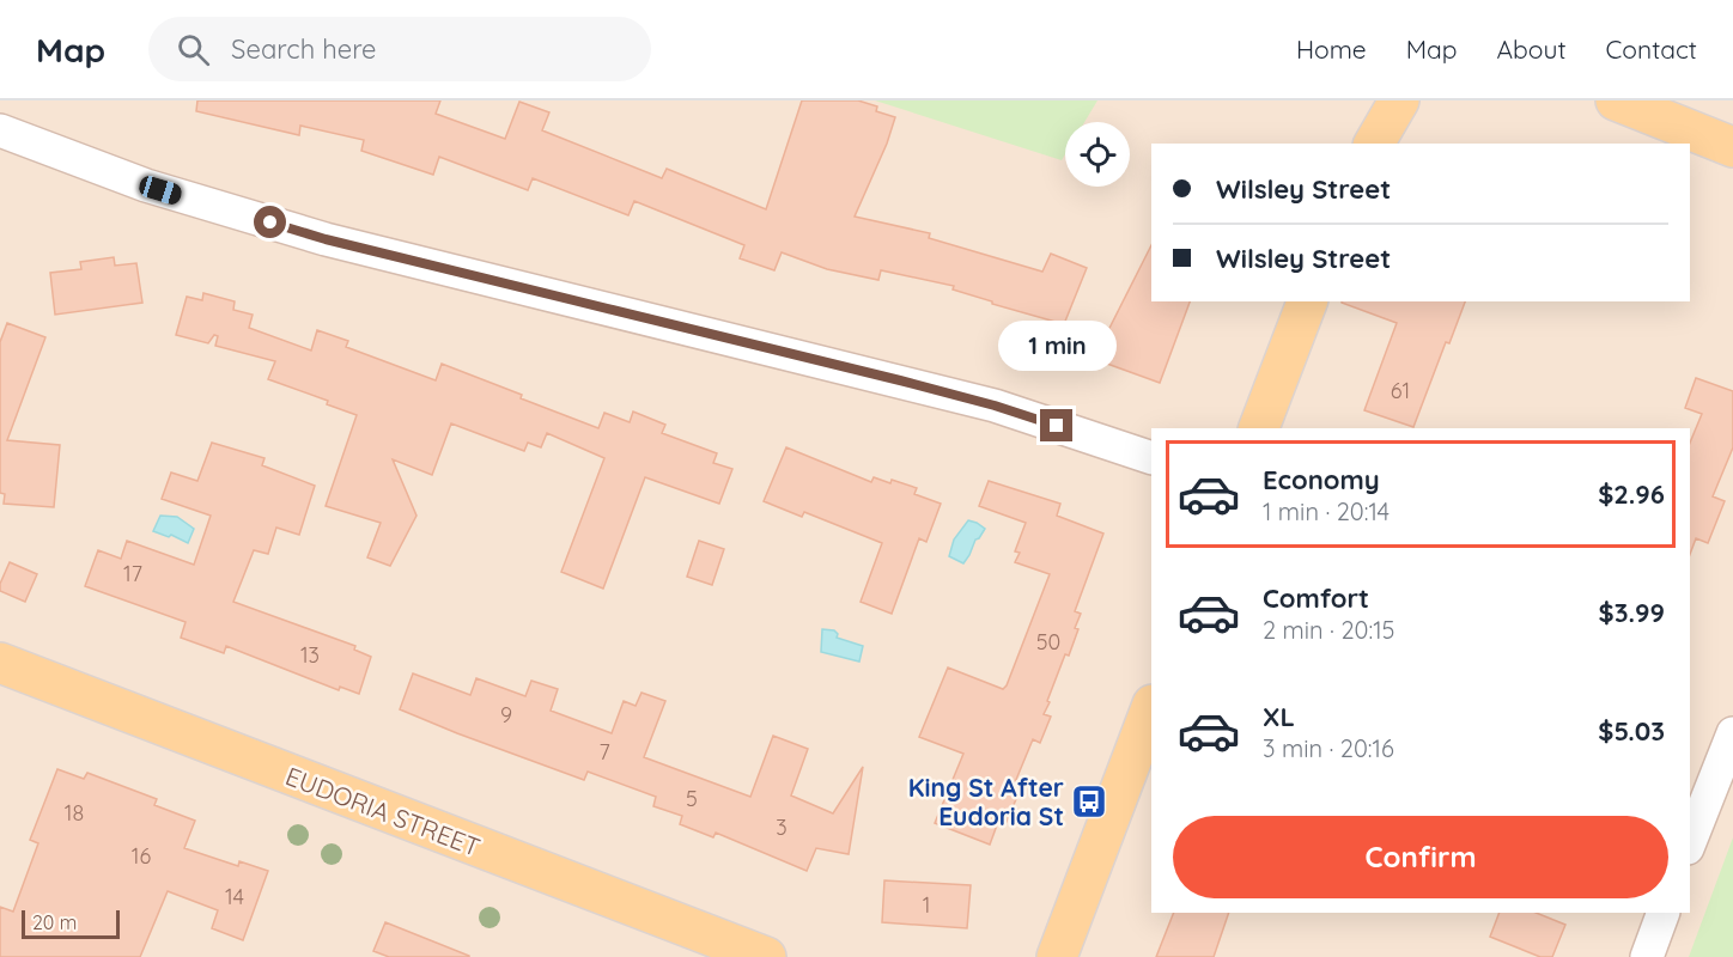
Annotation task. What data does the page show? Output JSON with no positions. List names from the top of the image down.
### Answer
{
  "streets": {
    "main road": ["EUDORIA STREET"]
  },
  "places": {
    "bus stop": ["King St After Eudoria St"]
  },
  "house_numbers": [
    "61",
    "17",
    "50",
    "13",
    "9",
    "7",
    "5",
    "18",
    "3",
    "16",
    "14",
    "1"
  ],
  "scale_bar": "20 m",
  "page": {
    "header": "Map",
    "search": "Search here",
    "nav": [
      "Home",
      "Map",
      "About",
      "Contact"
    ],
    "banner": ["Wilsley Street", "Wilsley Street"],
    "bubble": "1 min",
    "list": [
      {
        "name": "Economy",
        "note": "1 min · 20:14",
        "value": "$2.96"
      },
      {
        "name": "Comfort",
        "note": "2 min · 20:15",
        "value": "$3.99"
      },
      {
        "name": "XL",
        "note": "3 min · 20:16",
        "value": "$5.03"
      }
    ],
    "buttons": "Confirm",
    "scale": "20 m"
  }
}
